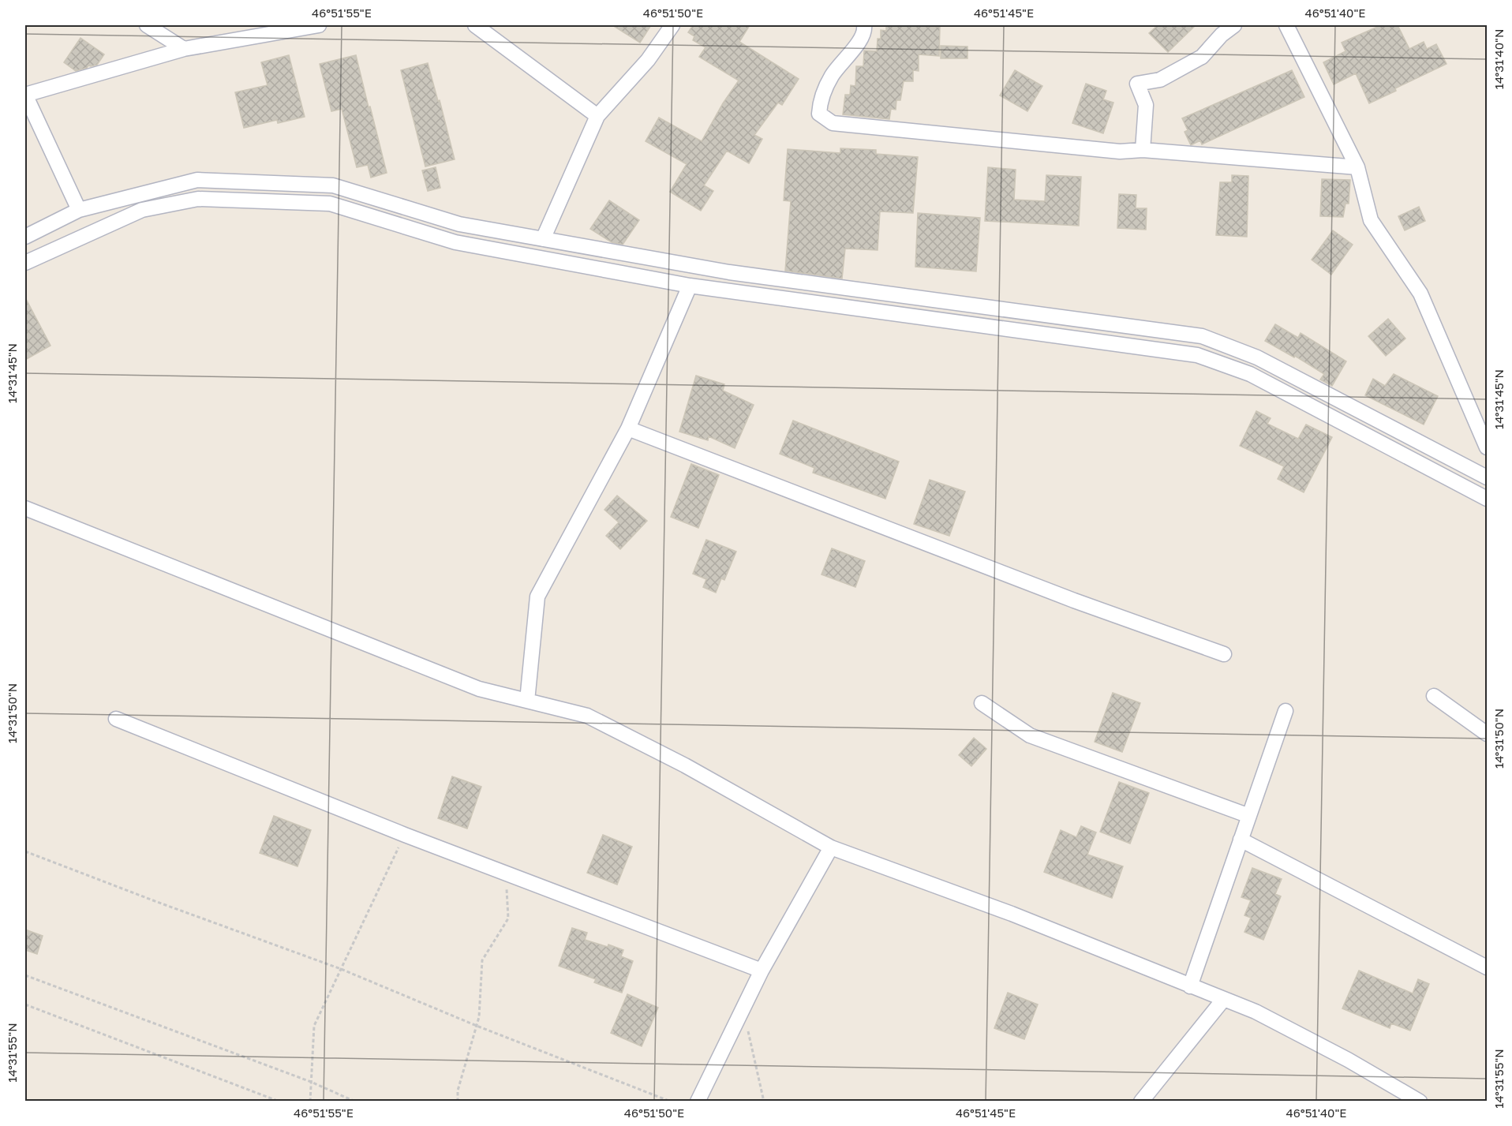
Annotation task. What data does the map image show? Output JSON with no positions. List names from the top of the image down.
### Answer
{
  "coordinates": [
    "46°51'55\"E",
    "46°51'50\"E",
    "46°51'45\"E",
    "46°51'40\"E",
    "14°31'40\"N",
    "14°31'45\"N",
    "14°31'50\"N",
    "14°31'55\"N"
  ]
}
